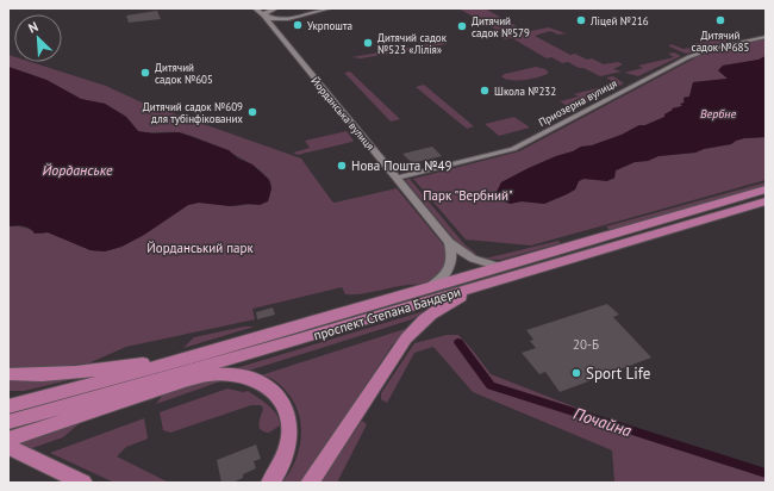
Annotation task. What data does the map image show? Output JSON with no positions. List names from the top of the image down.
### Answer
{
  "streets": {
    "main road": ["Йорданська вулиця", "проспект Степана Бандери"],
    "street": ["Приозерна вулиця"]
  },
  "crossings": [
    ["Приозерна вулиця", "Йорданська вулиця"],
    ["Йорданська вулиця", "проспект Степана Бандери"]
  ],
  "water": ["Вербне", "Йорданське", "Почайна"],
  "parks": ["Парк \"Вербний\"", "Йорданський парк"],
  "places": [
    "Ліцей №216",
    "Дитячий садок №685",
    "Укрпошта",
    "Дитячий садок №579",
    "Дитячий садок №523 «Лілія»",
    "Дитячий садок №605",
    "Школа №232",
    "Дитячий садок №609 для тубінфікованих",
    "Нова Пошта №49",
    "Sport Life"
  ],
  "house_numbers": ["20-Б"],
  "north": "top left"
}
